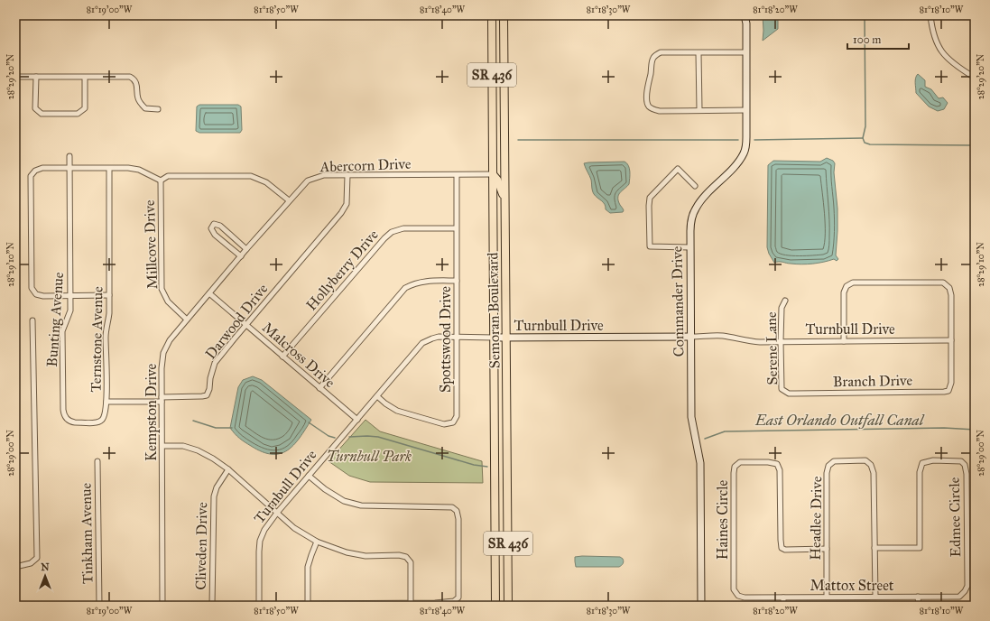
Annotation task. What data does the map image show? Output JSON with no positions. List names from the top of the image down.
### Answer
{
  "streets": {
    "main road": ["SR 436", "Semoran Boulevard"],
    "street": [
      "Abercorn Drive",
      "Millcove Drive",
      "Hollyberry Drive",
      "Commander Drive",
      "Bunting Avenue",
      "Darwood Drive",
      "Turnbull Drive",
      "Ternstone Avenue",
      "Spottswood Drive",
      "Serene Lane",
      "Malcross Drive",
      "Branch Drive",
      "Kempston Drive",
      "Edmee Circle",
      "Headlee Drive",
      "Haines Circle",
      "Tinkham Avenue",
      "Cliveden Drive",
      "Mattox Street"
    ]
  },
  "crossings": [
    ["Abercorn Drive", "Semoran Boulevard"],
    ["Abercorn Drive", "Darwood Drive"],
    ["Abercorn Drive", "Spottswood Drive"],
    ["Abercorn Drive", "Kempston Drive"],
    ["Millcove Drive", "Kempston Drive"],
    ["Hollyberry Drive", "Spottswood Drive"],
    ["Hollyberry Drive", "Malcross Drive"],
    ["Commander Drive", "Turnbull Drive"],
    ["Semoran Boulevard", "Turnbull Drive"],
    ["Bunting Avenue", "Ternstone Avenue"],
    ["Darwood Drive", "Ternstone Avenue"],
    ["Darwood Drive", "Malcross Drive"],
    ["Darwood Drive", "Kempston Drive"],
    ["Turnbull Drive", "Spottswood Drive"],
    ["Turnbull Drive", "Serene Lane"],
    ["Turnbull Drive", "Malcross Drive"],
    ["Turnbull Drive", "Branch Drive"],
    ["Serene Lane", "Branch Drive"],
    ["Malcross Drive", "Kempston Drive"],
    ["Edmee Circle", "Headlee Drive"],
    ["Edmee Circle", "Mattox Street"],
    ["Headlee Drive", "Haines Circle"],
    ["Headlee Drive", "Mattox Street"],
    ["Haines Circle", "Mattox Street"]
  ],
  "water": ["East Orlando Outfall Canal"],
  "parks": ["Turnbull Park"],
  "scale_bar": "100 m",
  "north": "top",
  "coordinates": [
    "81°19'00\"W",
    "81°18'50\"W",
    "81°18'40\"W",
    "81°18'30\"W",
    "81°18'20\"W",
    "81°18'10\"W",
    "28°29'20\"N",
    "28°29'10\"N",
    "28°29'00\"N"
  ]
}
